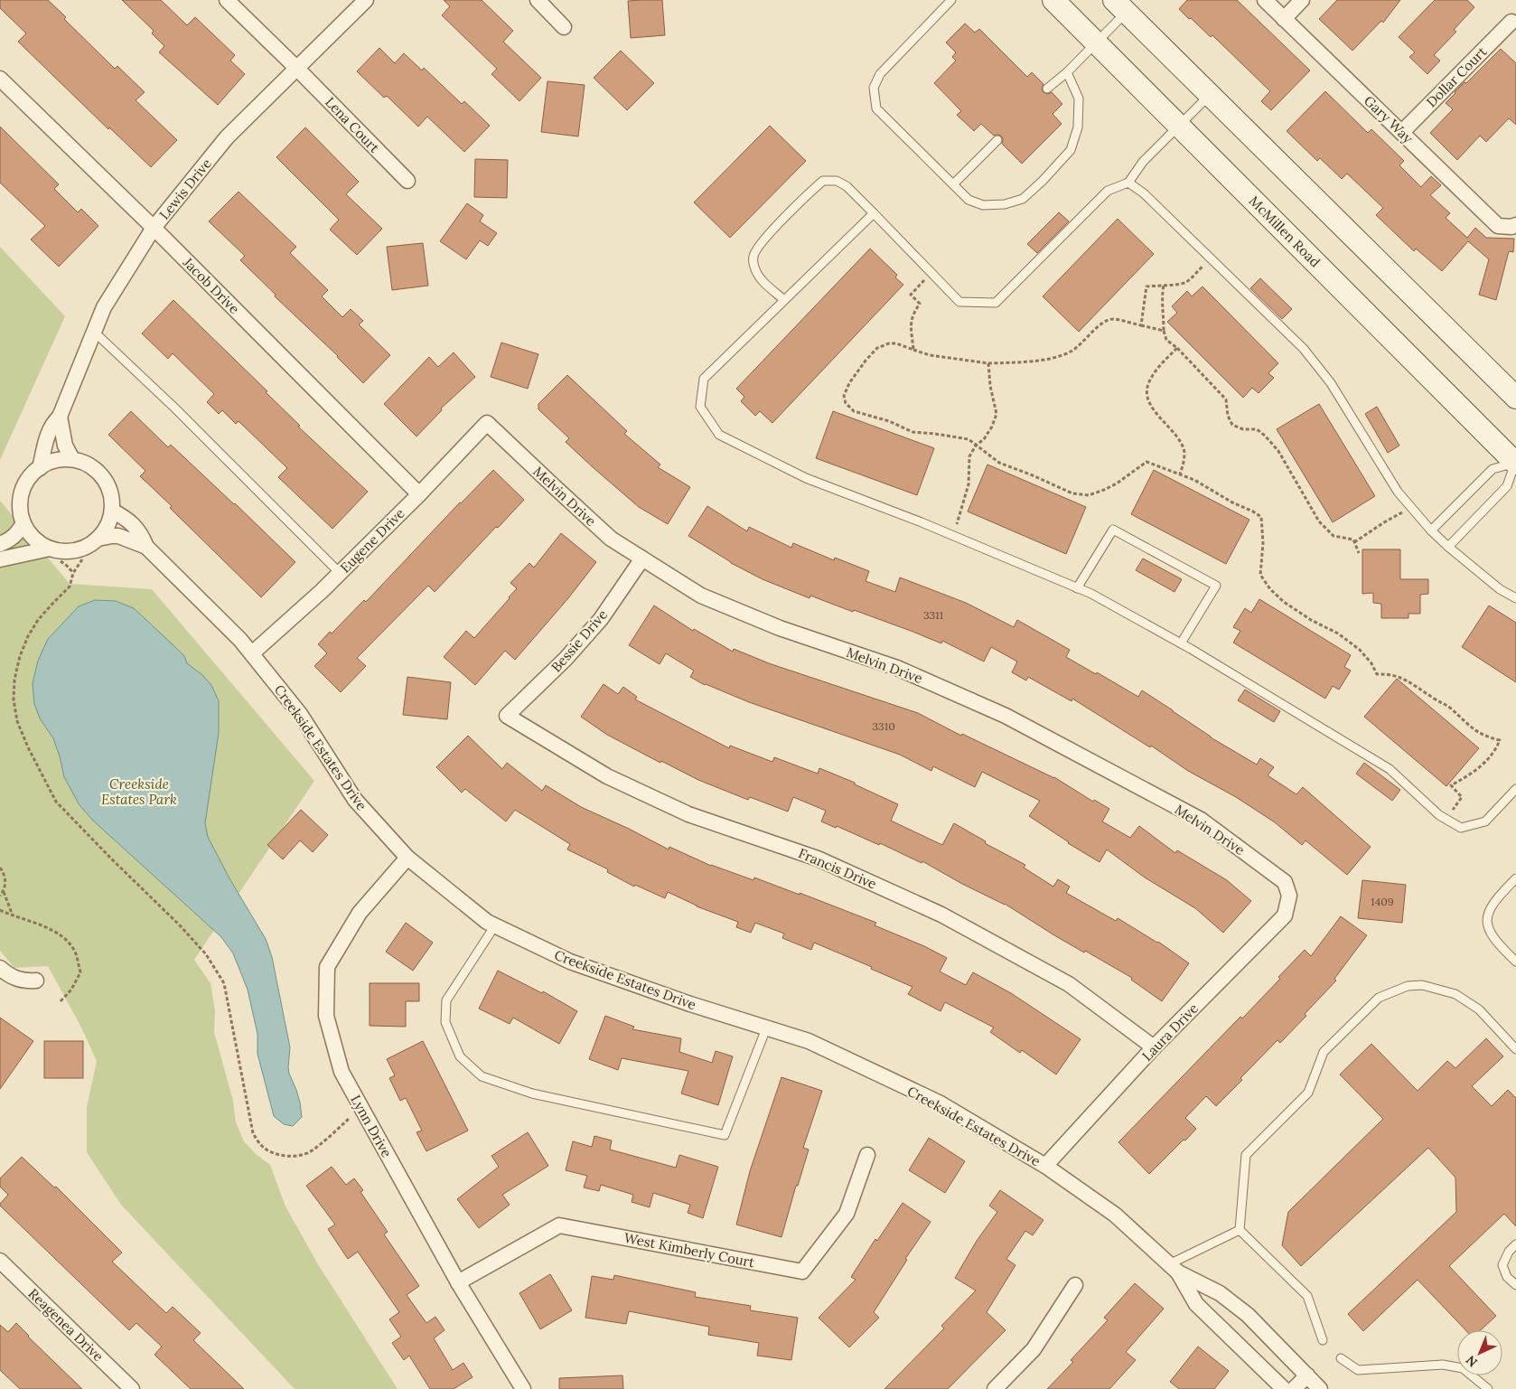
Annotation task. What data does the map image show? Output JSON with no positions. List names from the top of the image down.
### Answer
{
  "streets": {
    "main road": ["McMillen Road"],
    "street": [
      "Dollar Court",
      "Gary Way",
      "Lena Court",
      "Lewis Drive",
      "Jacob Drive",
      "Melvin Drive",
      "Eugene Drive",
      "Bessie Drive",
      "Creekside Estates Drive",
      "Francis Drive",
      "Laura Drive",
      "Lynn Drive",
      "West Kimberly Court",
      "Reagenea Drive"
    ]
  },
  "crossings": [
    ["Dollar Court", "Gary Way"],
    ["Lena Court", "Lewis Drive"],
    ["Lewis Drive", "Jacob Drive"],
    ["Lewis Drive", "Creekside Estates Drive"],
    ["Jacob Drive", "Eugene Drive"],
    ["Melvin Drive", "Eugene Drive"],
    ["Melvin Drive", "Bessie Drive"],
    ["Melvin Drive", "Laura Drive"],
    ["Eugene Drive", "Creekside Estates Drive"],
    ["Bessie Drive", "Francis Drive"],
    ["Creekside Estates Drive", "Laura Drive"],
    ["Creekside Estates Drive", "Lynn Drive"],
    ["Francis Drive", "Laura Drive"],
    ["Lynn Drive", "West Kimberly Court"]
  ],
  "parks": ["Creekside Estates Park"],
  "house_numbers": ["3311", "3310", "1409"],
  "north": "bottom left"
}
